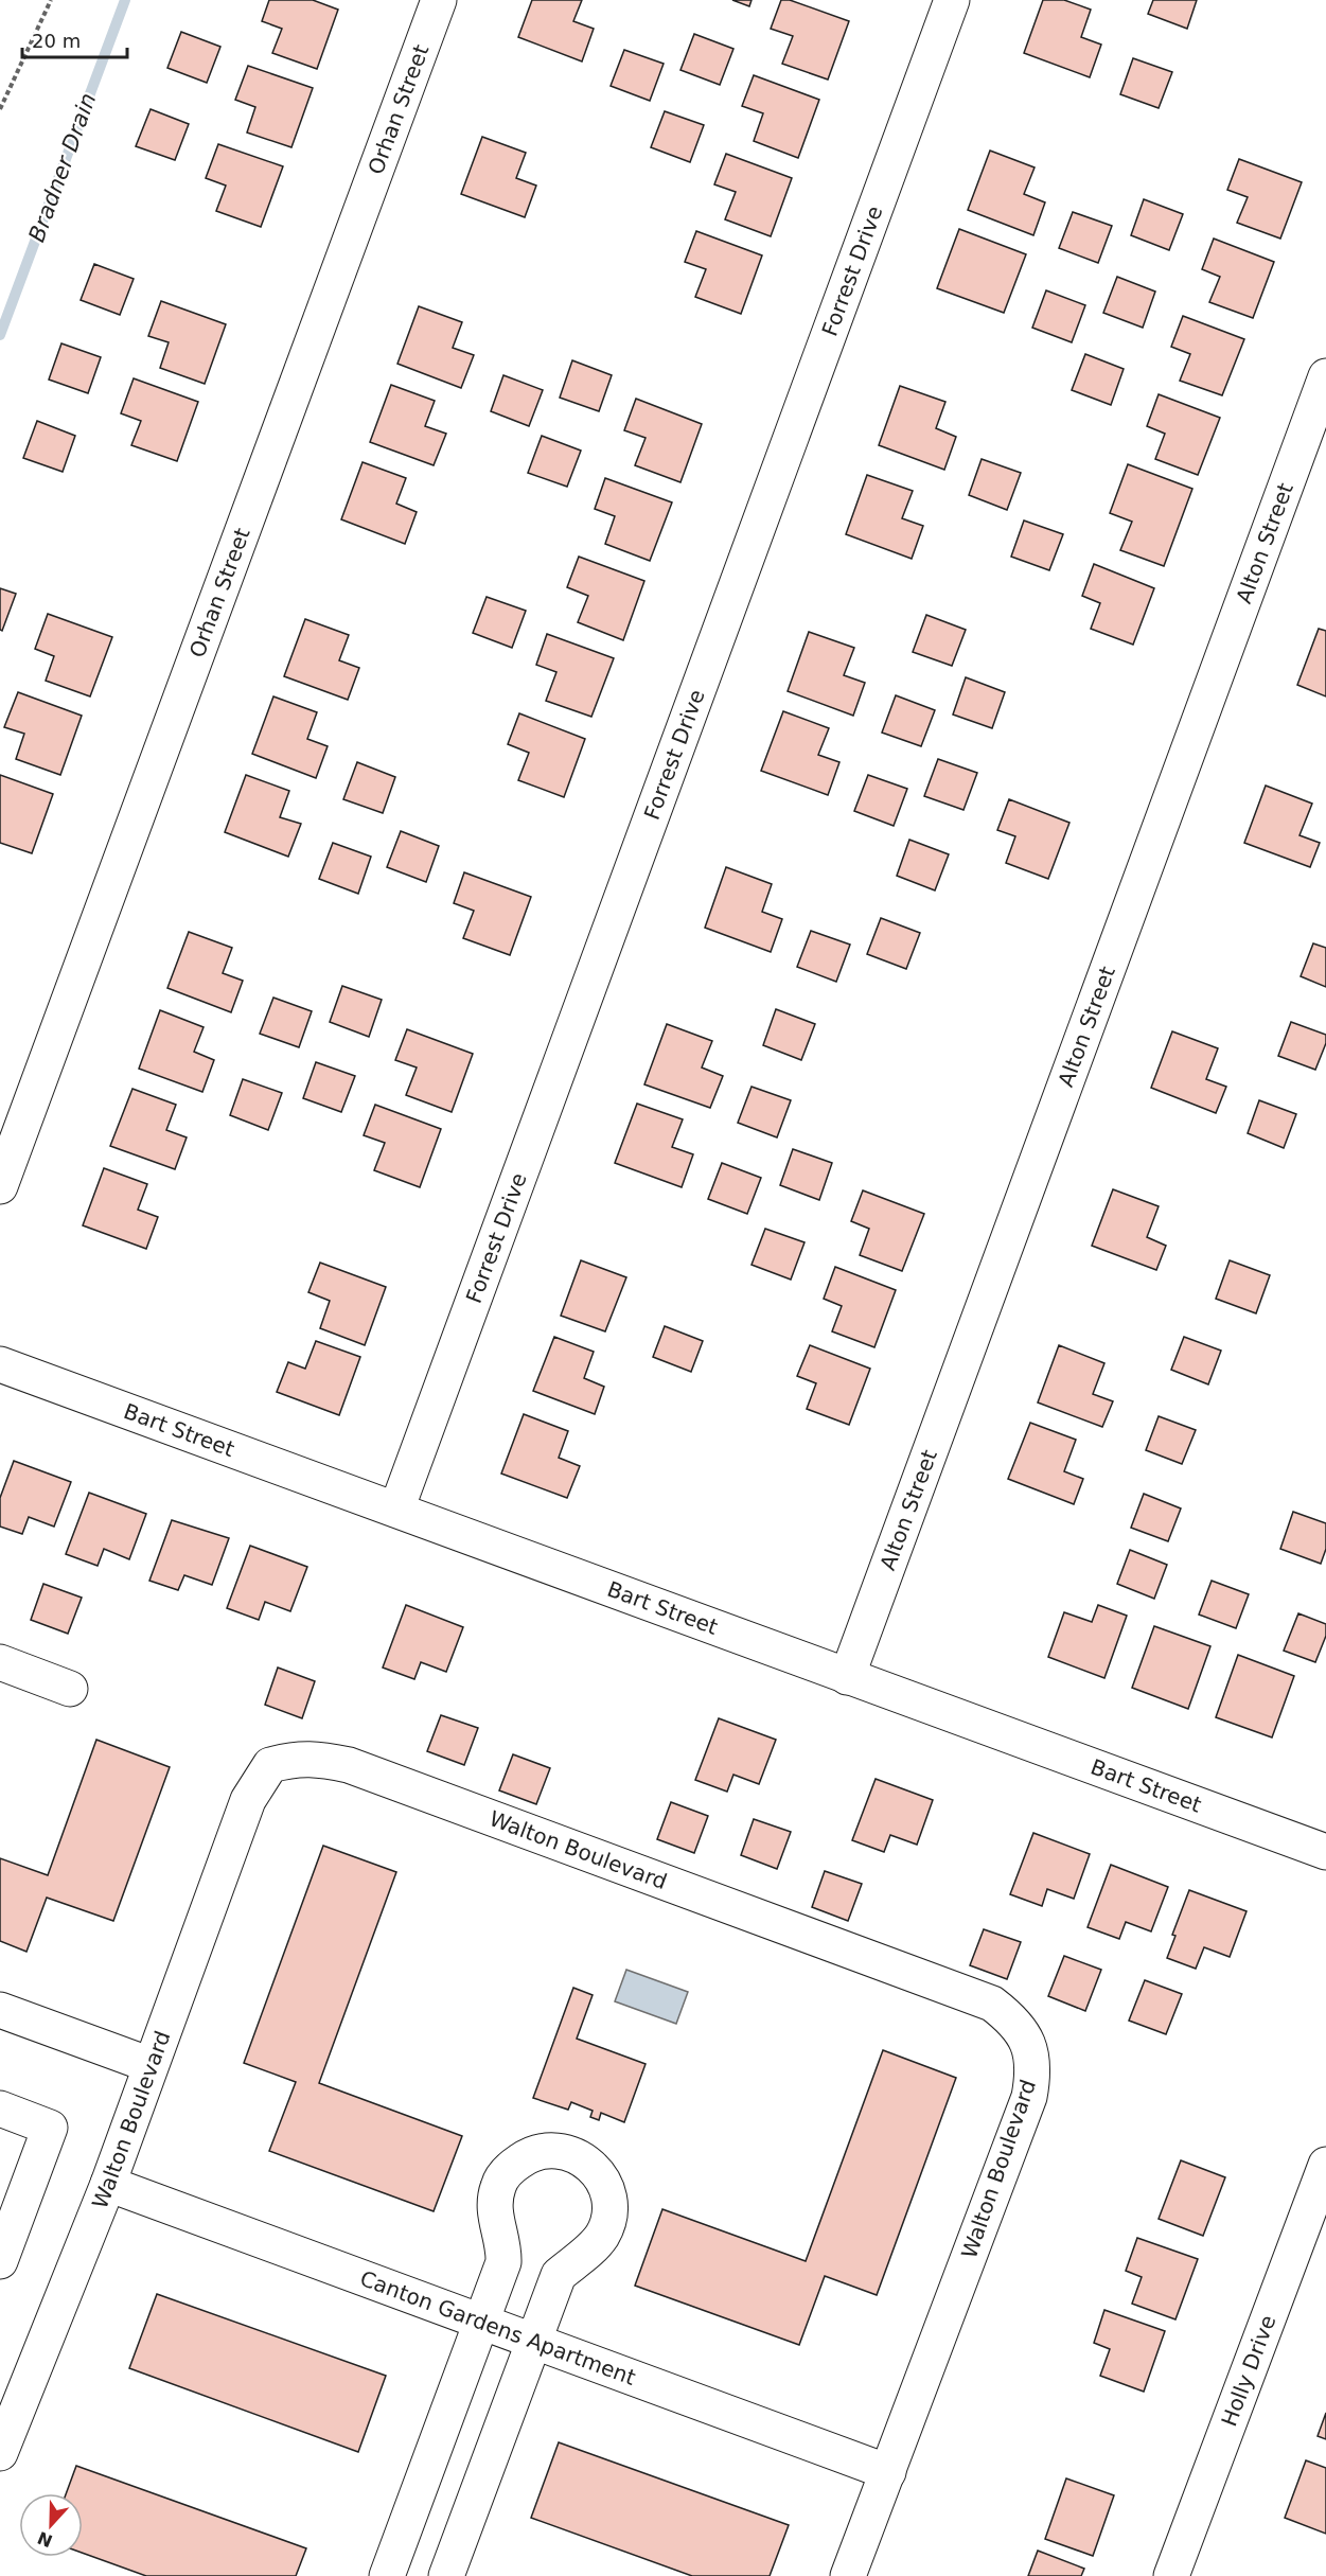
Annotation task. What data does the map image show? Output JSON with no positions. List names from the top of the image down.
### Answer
{
  "streets": {
    "street": [
      "Orhan Street",
      "Forrest Drive",
      "Alton Street",
      "Bart Street",
      "Walton Boulevard",
      "Canton Gardens Apartment",
      "Holly Drive"
    ]
  },
  "crossings": [
    ["Forrest Drive", "Bart Street"],
    ["Alton Street", "Bart Street"],
    ["Walton Boulevard", "Canton Gardens Apartment"]
  ],
  "water": ["Bradner Drain"],
  "scale_bar": "20 m",
  "north": "bottom"
}
